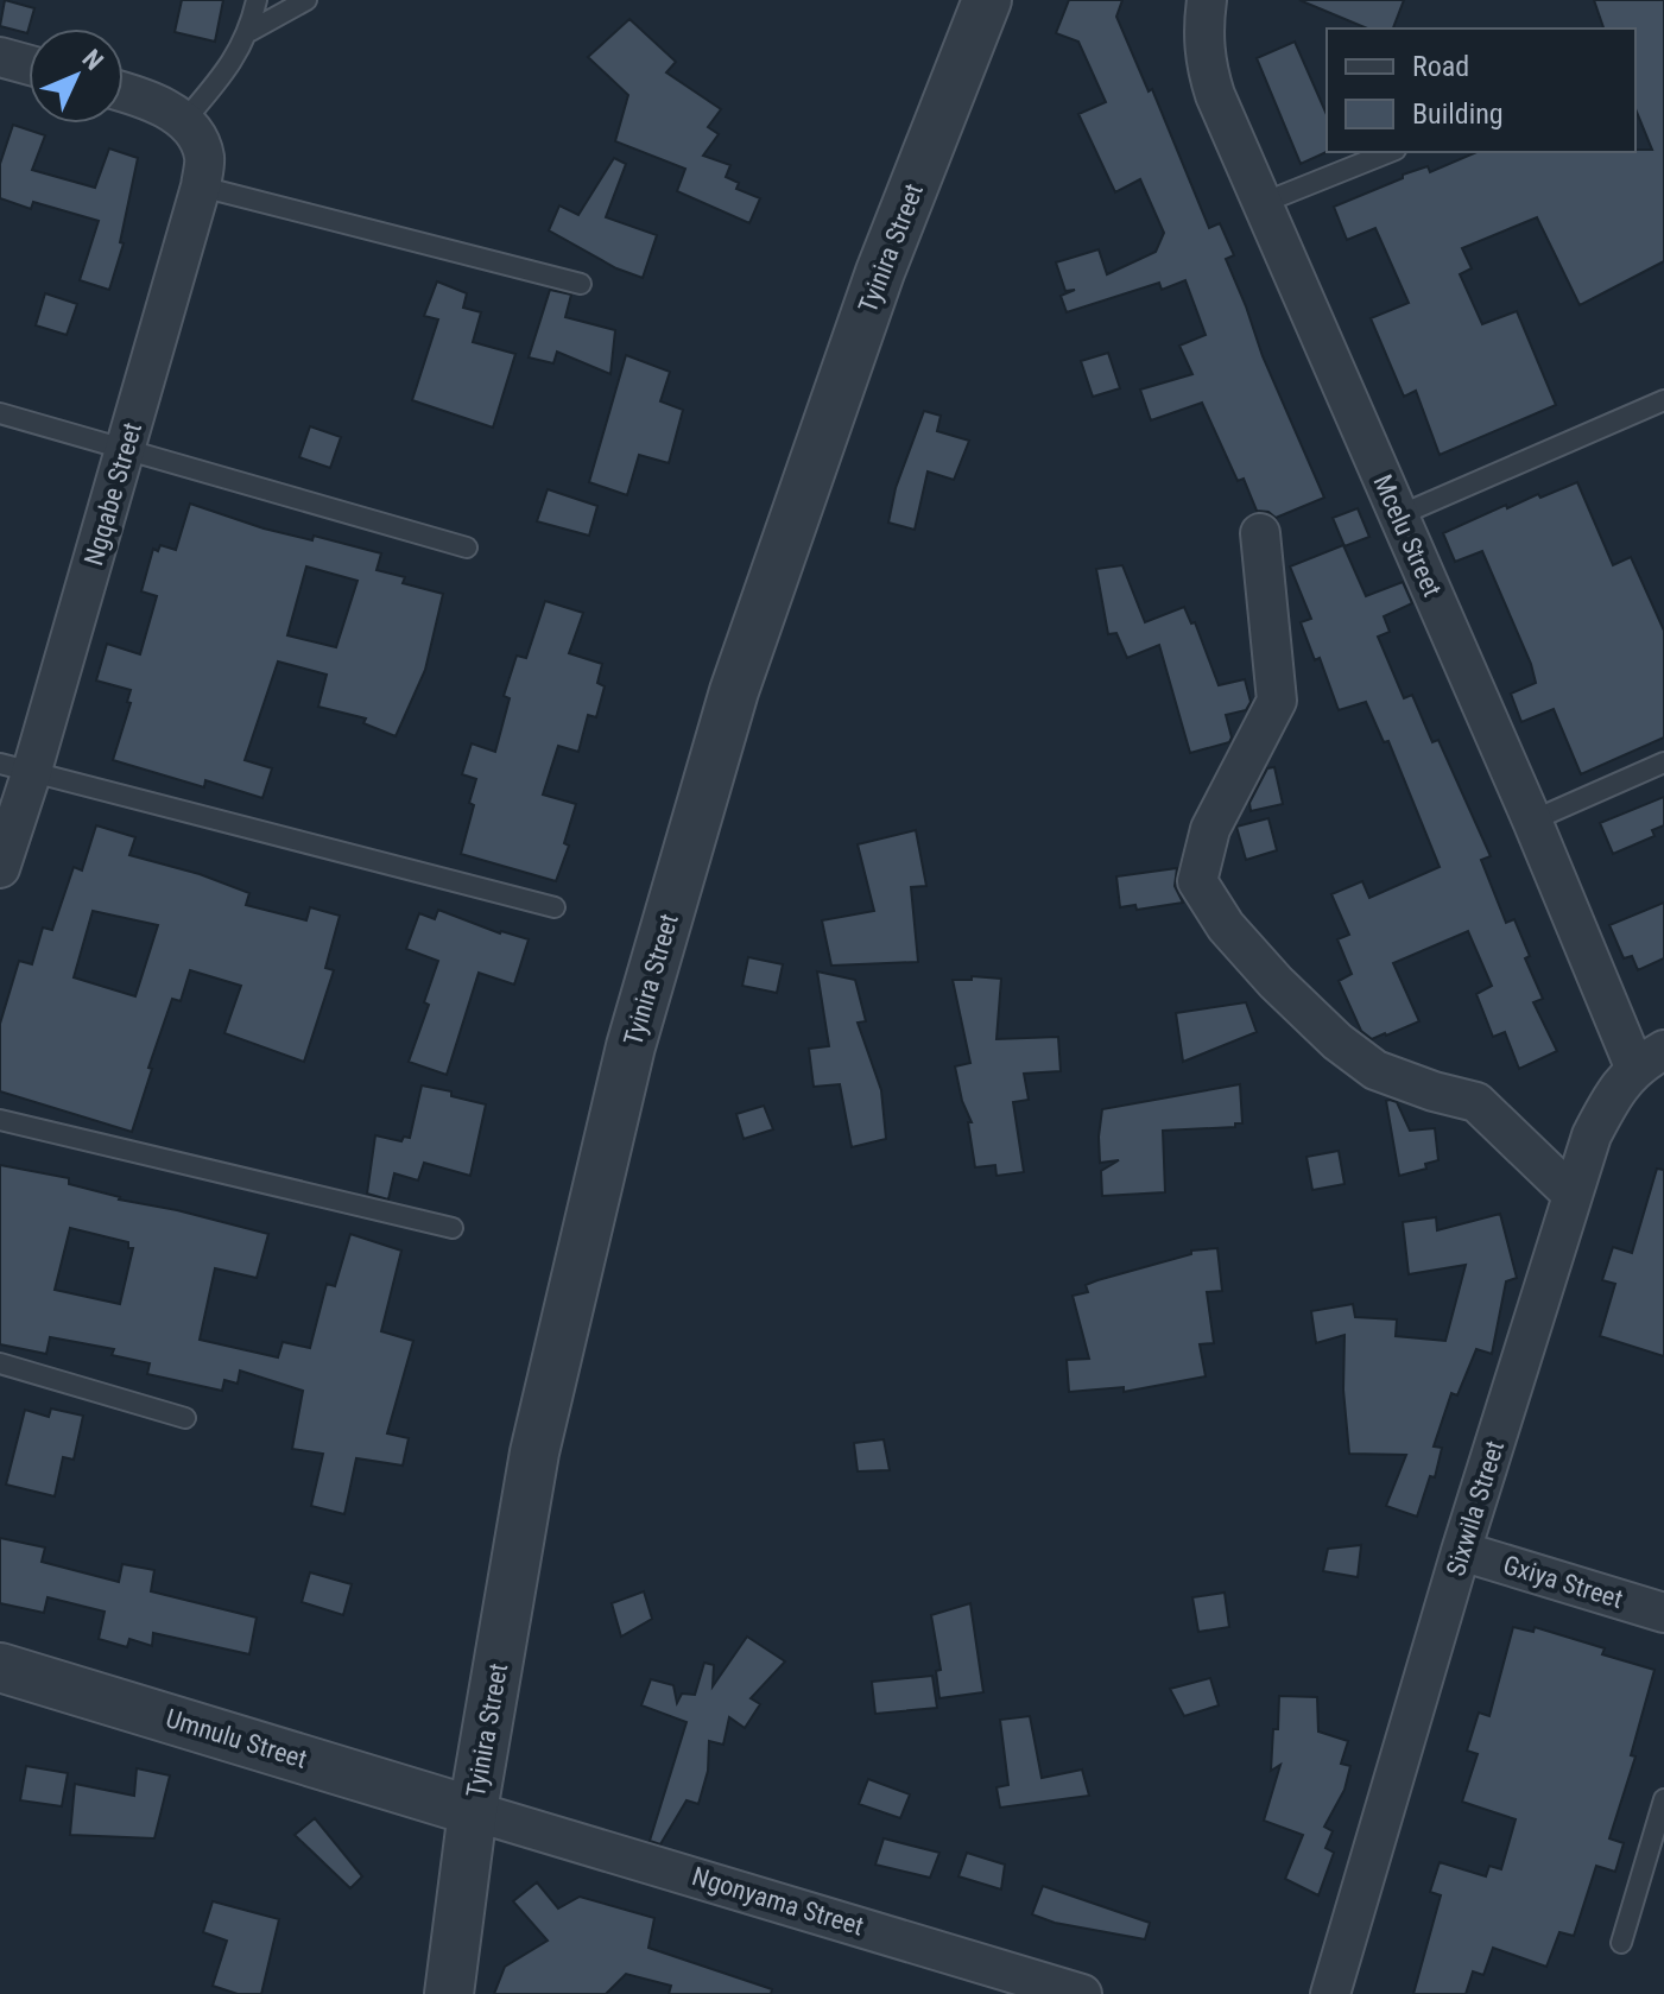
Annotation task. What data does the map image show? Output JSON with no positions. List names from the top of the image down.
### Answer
{
  "streets": {
    "street": [
      "Tyinira Street",
      "Ngqabe Street",
      "Mcelu Street",
      "Sixwila Street",
      "Gxiya Street",
      "Umnulu Street",
      "Ngonyama Street"
    ]
  },
  "crossings": [
    ["Tyinira Street", "Umnulu Street"],
    ["Tyinira Street", "Ngonyama Street"],
    ["Mcelu Street", "Sixwila Street"],
    ["Sixwila Street", "Gxiya Street"],
    ["Umnulu Street", "Ngonyama Street"]
  ],
  "legend": ["Road", "Building"],
  "north": "top right"
}
